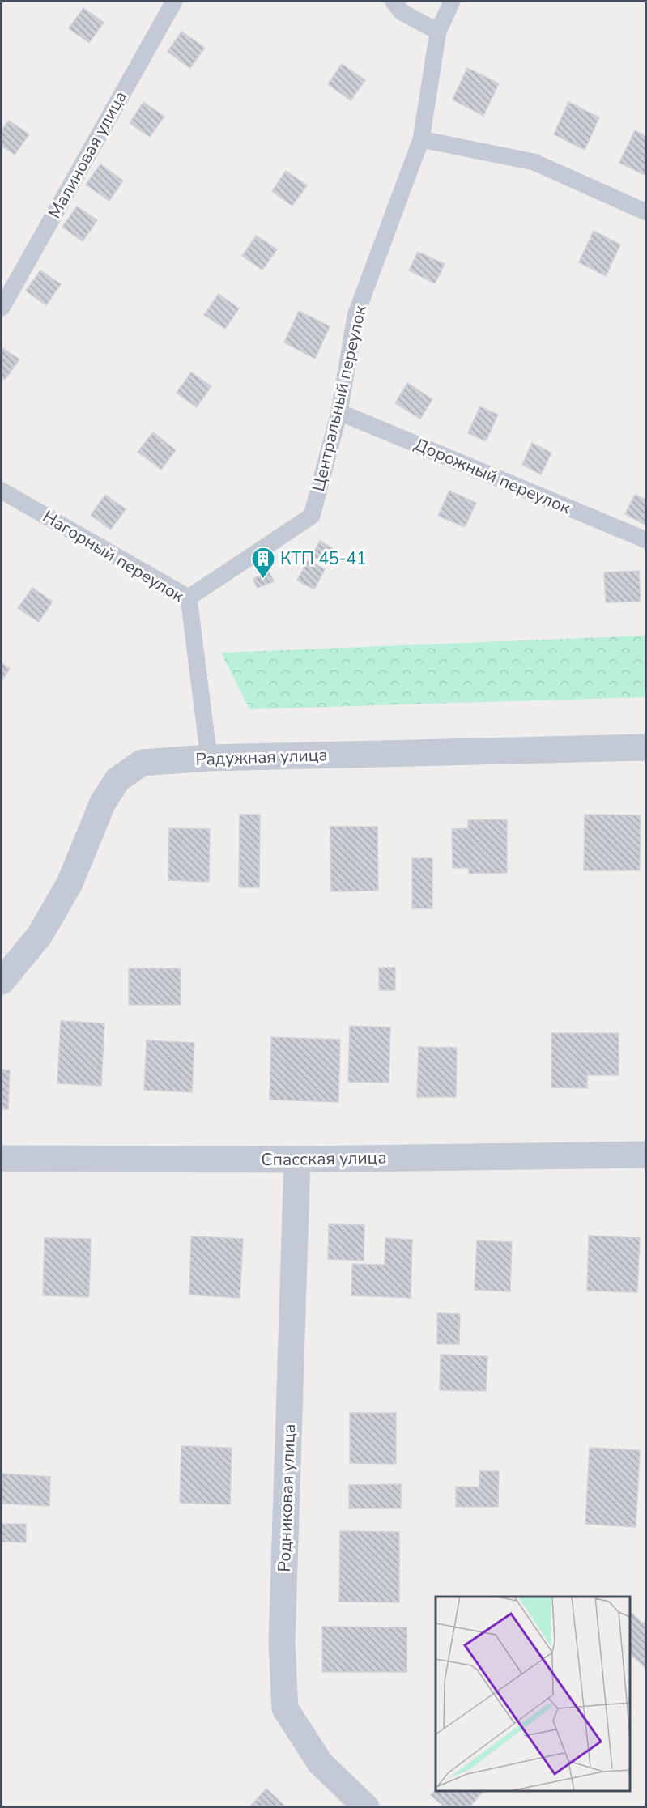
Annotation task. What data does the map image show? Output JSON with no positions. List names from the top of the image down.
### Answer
{
  "streets": {
    "street": ["Радужная улица", "Спасская улица", "Родниковая улица"],
    "lane": [
      "Малиновая улица",
      "Центральный переулок",
      "Дорожный переулок",
      "Нагорный переулок"
    ]
  },
  "crossings": [
    ["Центральный переулок", "Дорожный переулок"],
    ["Центральный переулок", "Нагорный переулок"],
    ["Нагорный переулок", "Радужная улица"],
    ["Спасская улица", "Родниковая улица"]
  ],
  "places": {
    "building": ["КТП 45-41"]
  }
}
